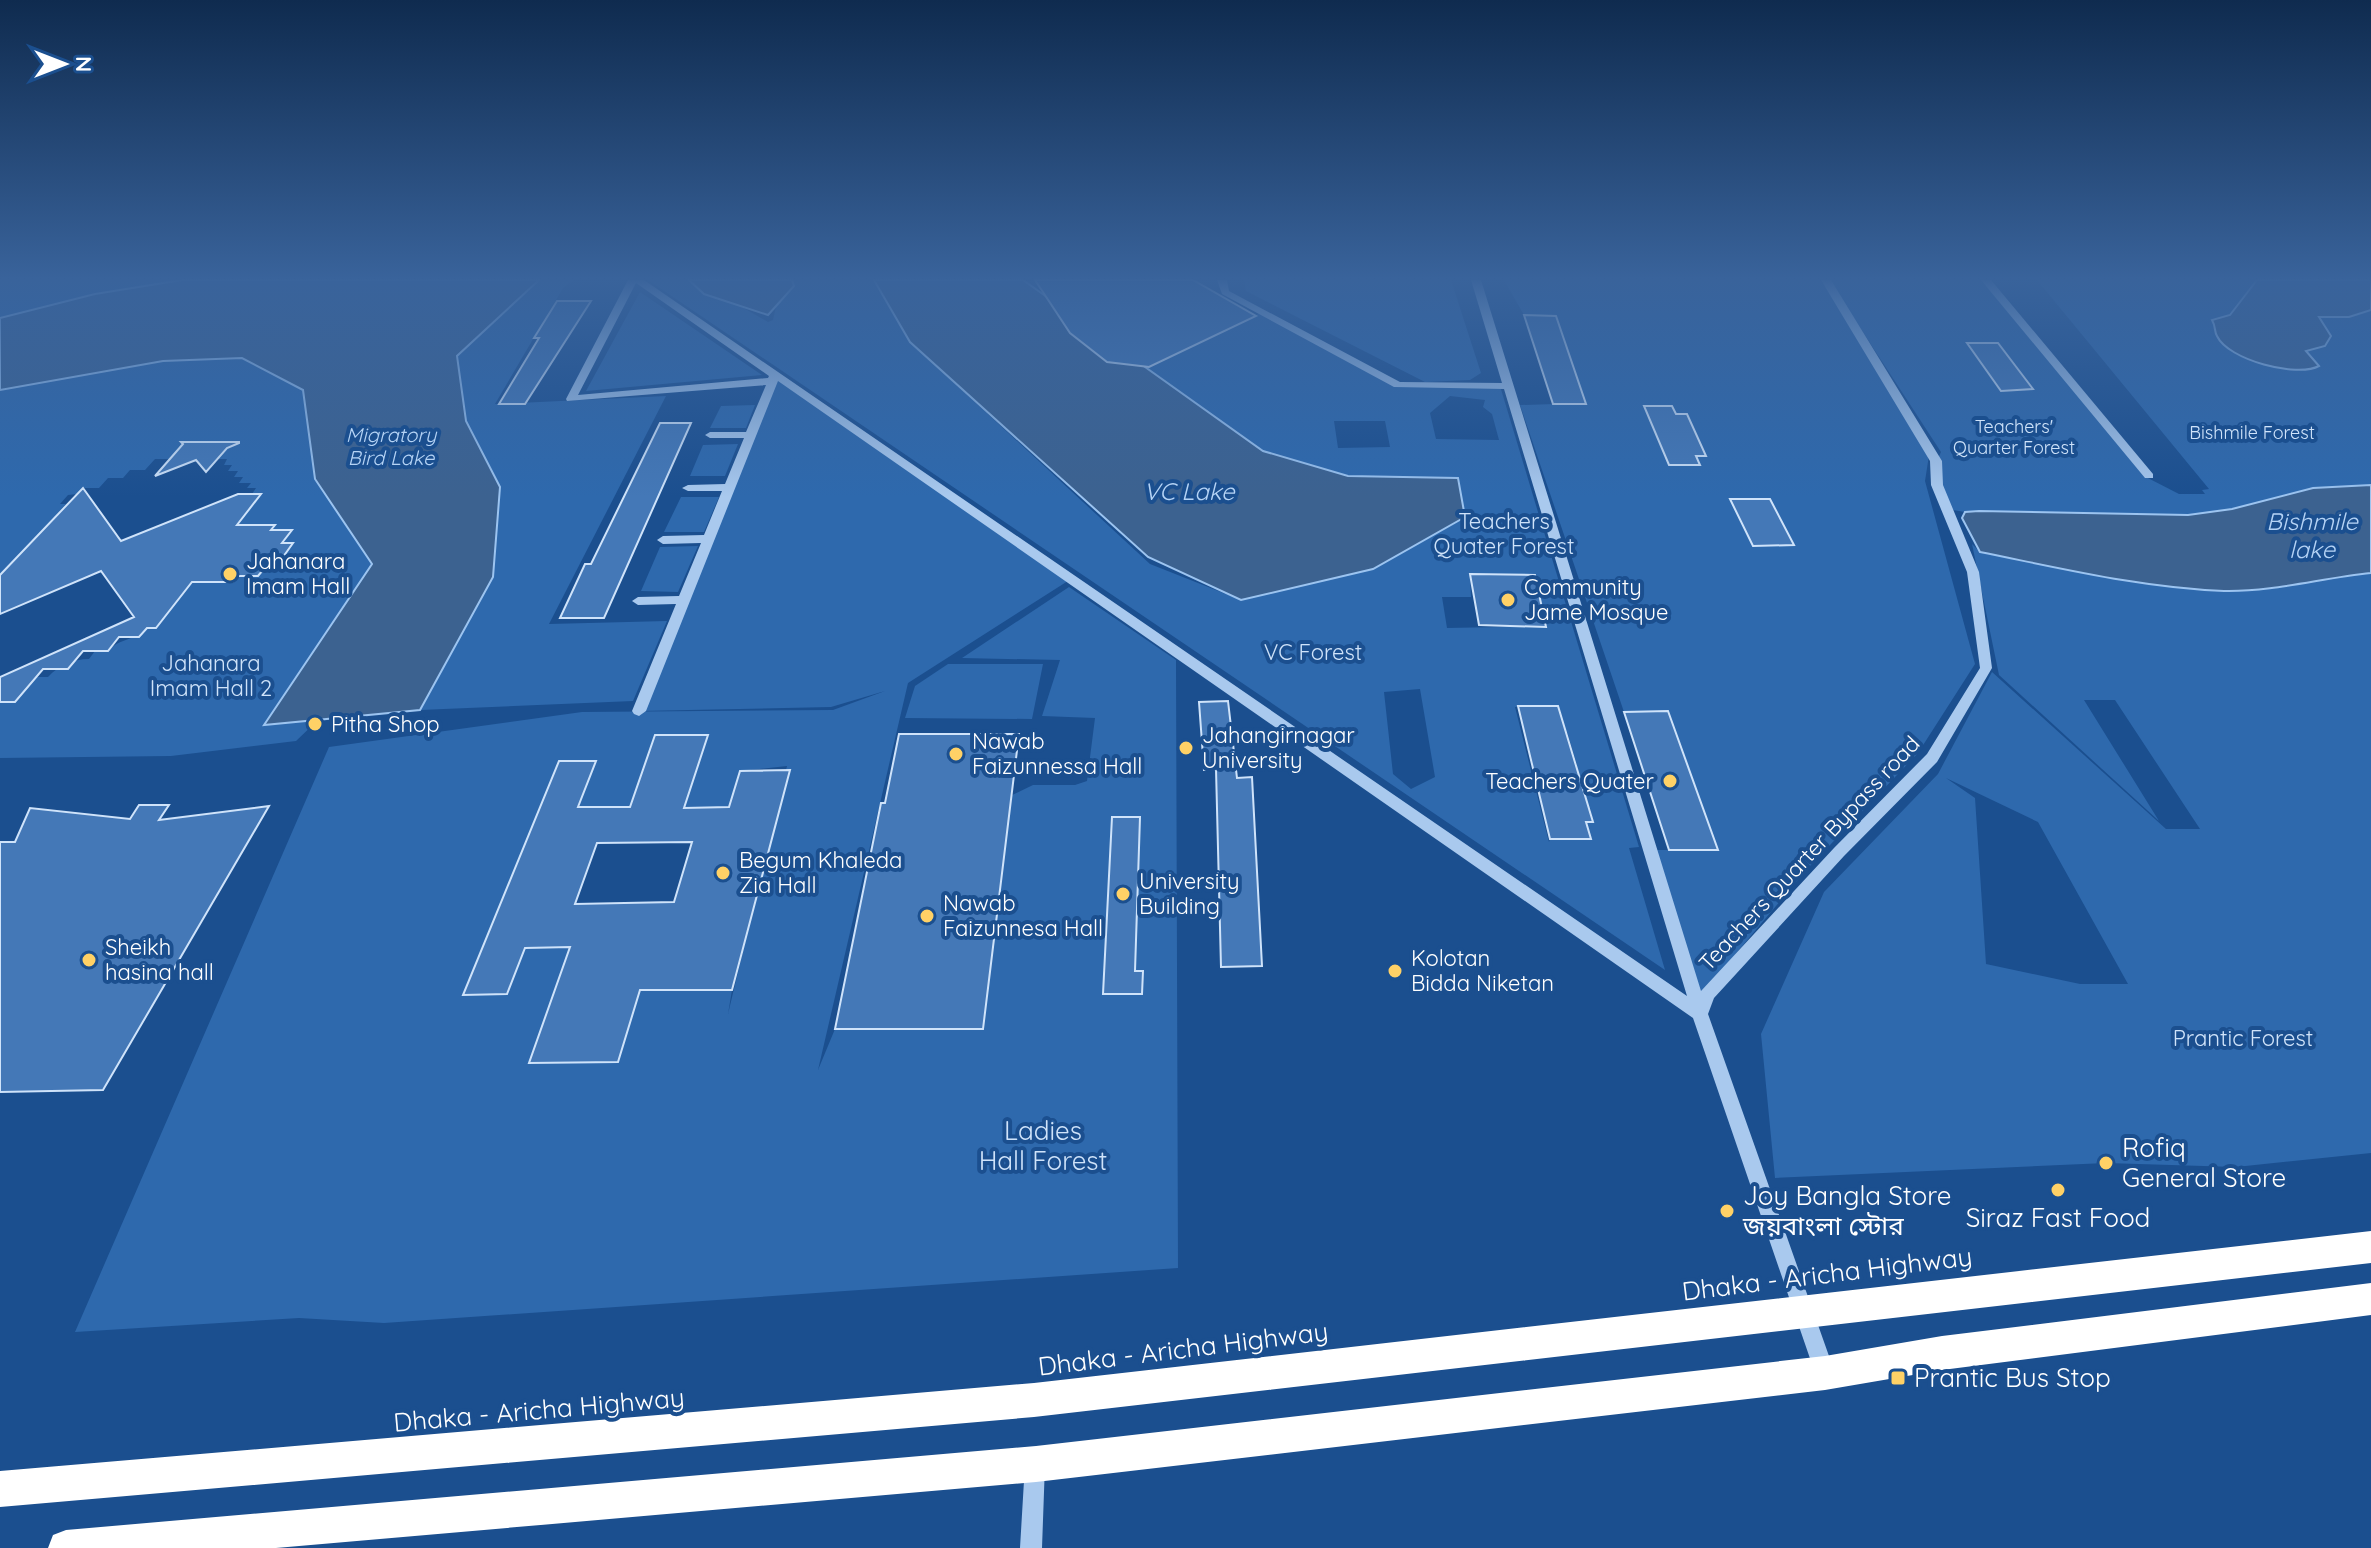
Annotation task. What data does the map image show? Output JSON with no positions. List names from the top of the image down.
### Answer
{
  "streets": {
    "highway": ["Dhaka - Aricha Highway"],
    "street": ["Teachers Quarter Bypass road"]
  },
  "water": ["Migratory Bird Lake", "VC Lake", "Bishmile lake"],
  "parks": [
    "Teachers' Quarter Forest",
    "Bishmile Forest",
    "Teachers Quater Forest",
    "VC Forest",
    "Jahanara Imam Hall 2",
    "Prantic Forest",
    "Ladies Hall Forest"
  ],
  "places": {
    "other": [
      "Jahanara Imam Hall",
      "Community Jame Mosque",
      "Pitha Shop",
      "Jahangirnagar University",
      "Nawab Faizunnessa Hall",
      "Teachers Quater",
      "Begum Khaleda Zia Hall",
      "University Building",
      "Nawab Faizunnesa Hall",
      "Sheikh hasina hall",
      "Kolotan Bidda Niketan",
      "Rofiq General Store",
      "Siraz Fast Food",
      "Joy Bangla Store জয়বাংলা স্টোর"
    ],
    "transit": ["Prantic Bus Stop"]
  },
  "north": "right"
}
